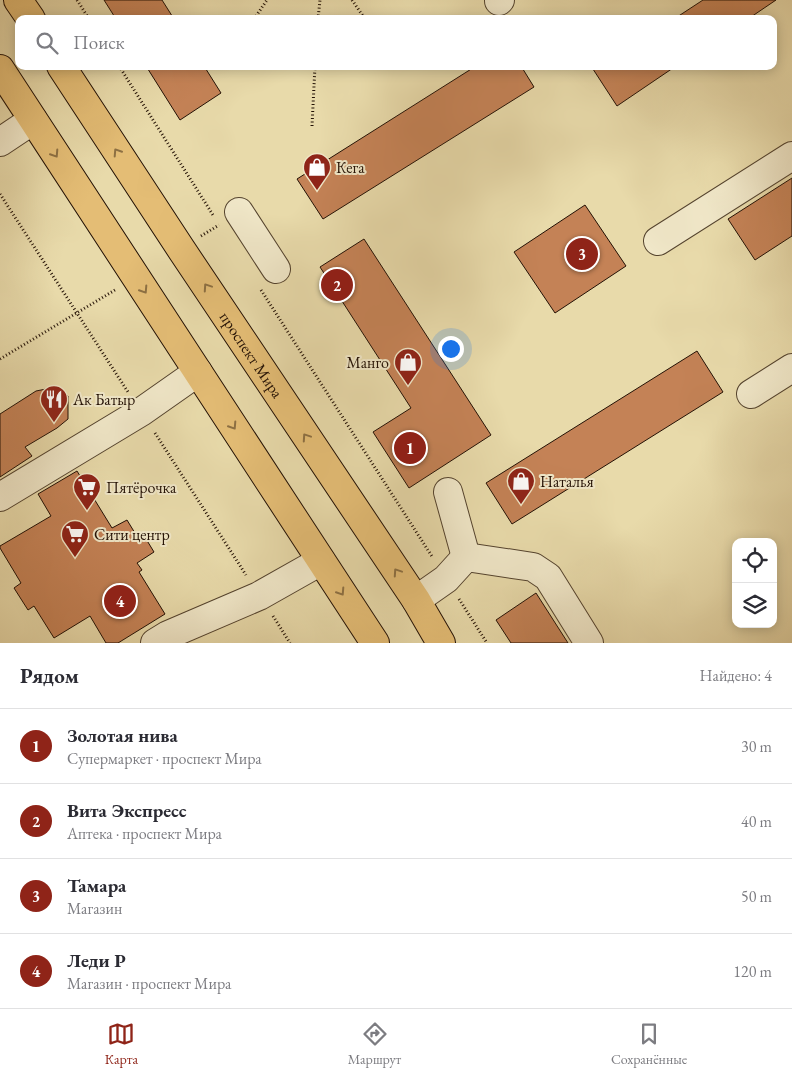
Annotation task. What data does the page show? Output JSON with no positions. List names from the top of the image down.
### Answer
{
  "streets": {
    "main road": ["проспект Мира"]
  },
  "places": {
    "shop": ["Кега", "Манго", "Наталья"],
    "restaurant": ["Ак Батыр"],
    "supermarket": ["Пятёрочка", "Сити центр"]
  },
  "page": {
    "search": "Поиск",
    "pins": [
      "3",
      "2",
      "1",
      "4"
    ],
    "heading": ["Рядом", "Найдено: 4"],
    "list": [
      {
        "mark": "1",
        "name": "Золотая нива",
        "note": "Супермаркет · проспект Мира",
        "value": "30 m"
      },
      {
        "mark": "2",
        "name": "Вита Экспресс",
        "note": "Аптека · проспект Мира",
        "value": "40 m"
      },
      {
        "mark": "3",
        "name": "Тамара",
        "note": "Магазин",
        "value": "50 m"
      },
      {
        "mark": "4",
        "name": "Леди Р",
        "note": "Магазин · проспект Мира",
        "value": "120 m"
      }
    ],
    "nav": ["Карта", "Маршрут", "Сохранённые"]
  }
}
